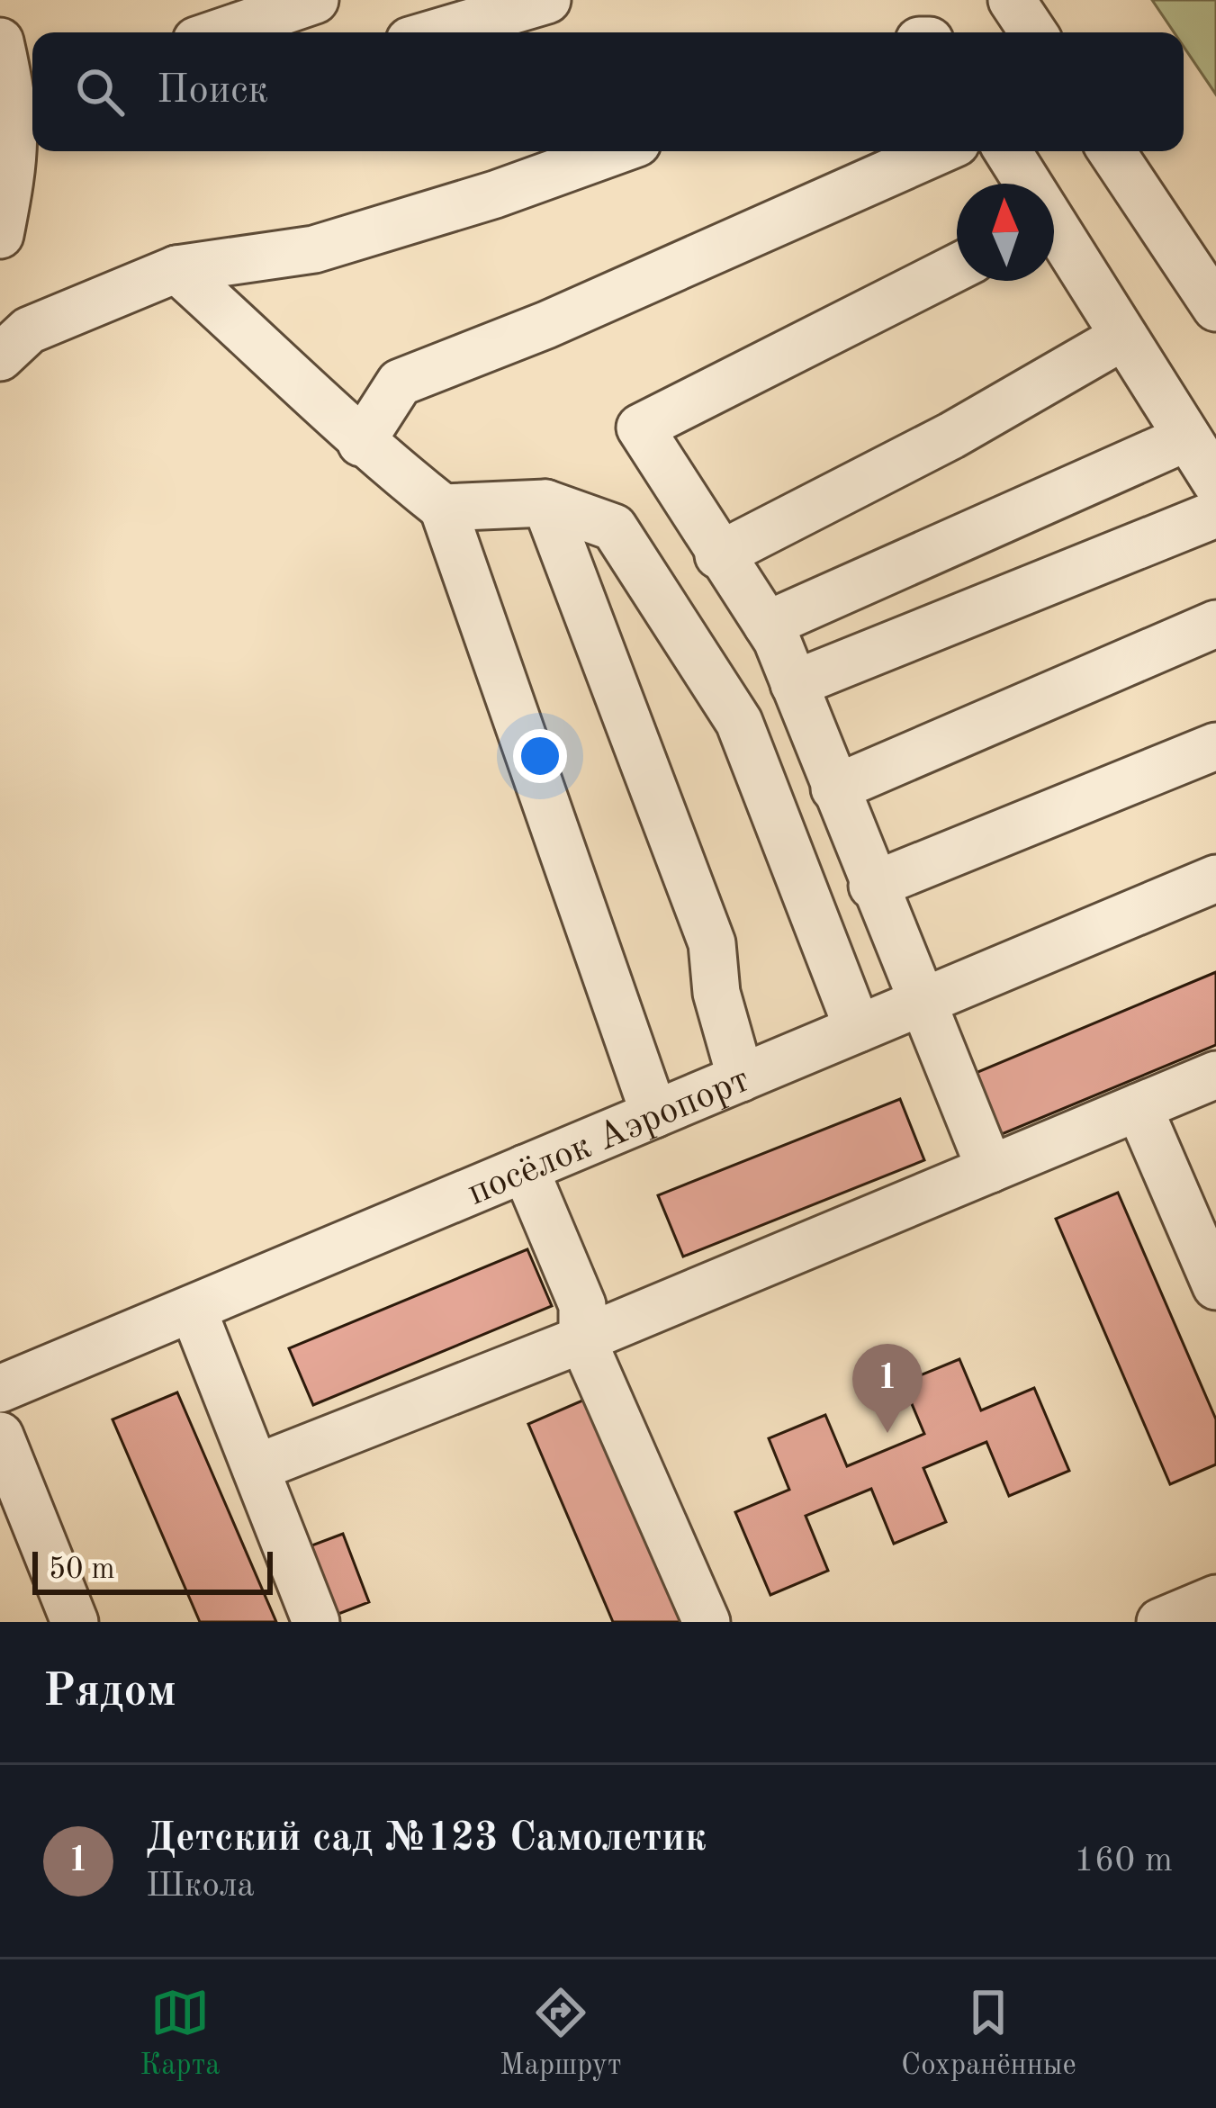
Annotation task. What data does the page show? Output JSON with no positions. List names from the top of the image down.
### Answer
{
  "streets": {
    "street": ["посёлок Аэропорт"]
  },
  "scale_bar": "50 m",
  "north": "top",
  "page": {
    "search": "Поиск",
    "pins": "1",
    "scale": "50 m",
    "heading": "Рядом",
    "list": [
      {
        "mark": "1",
        "name": "Детский сад №123 Самолетик",
        "note": "Школа",
        "value": "160 m"
      }
    ],
    "nav": ["Карта", "Маршрут", "Сохранённые"]
  }
}
